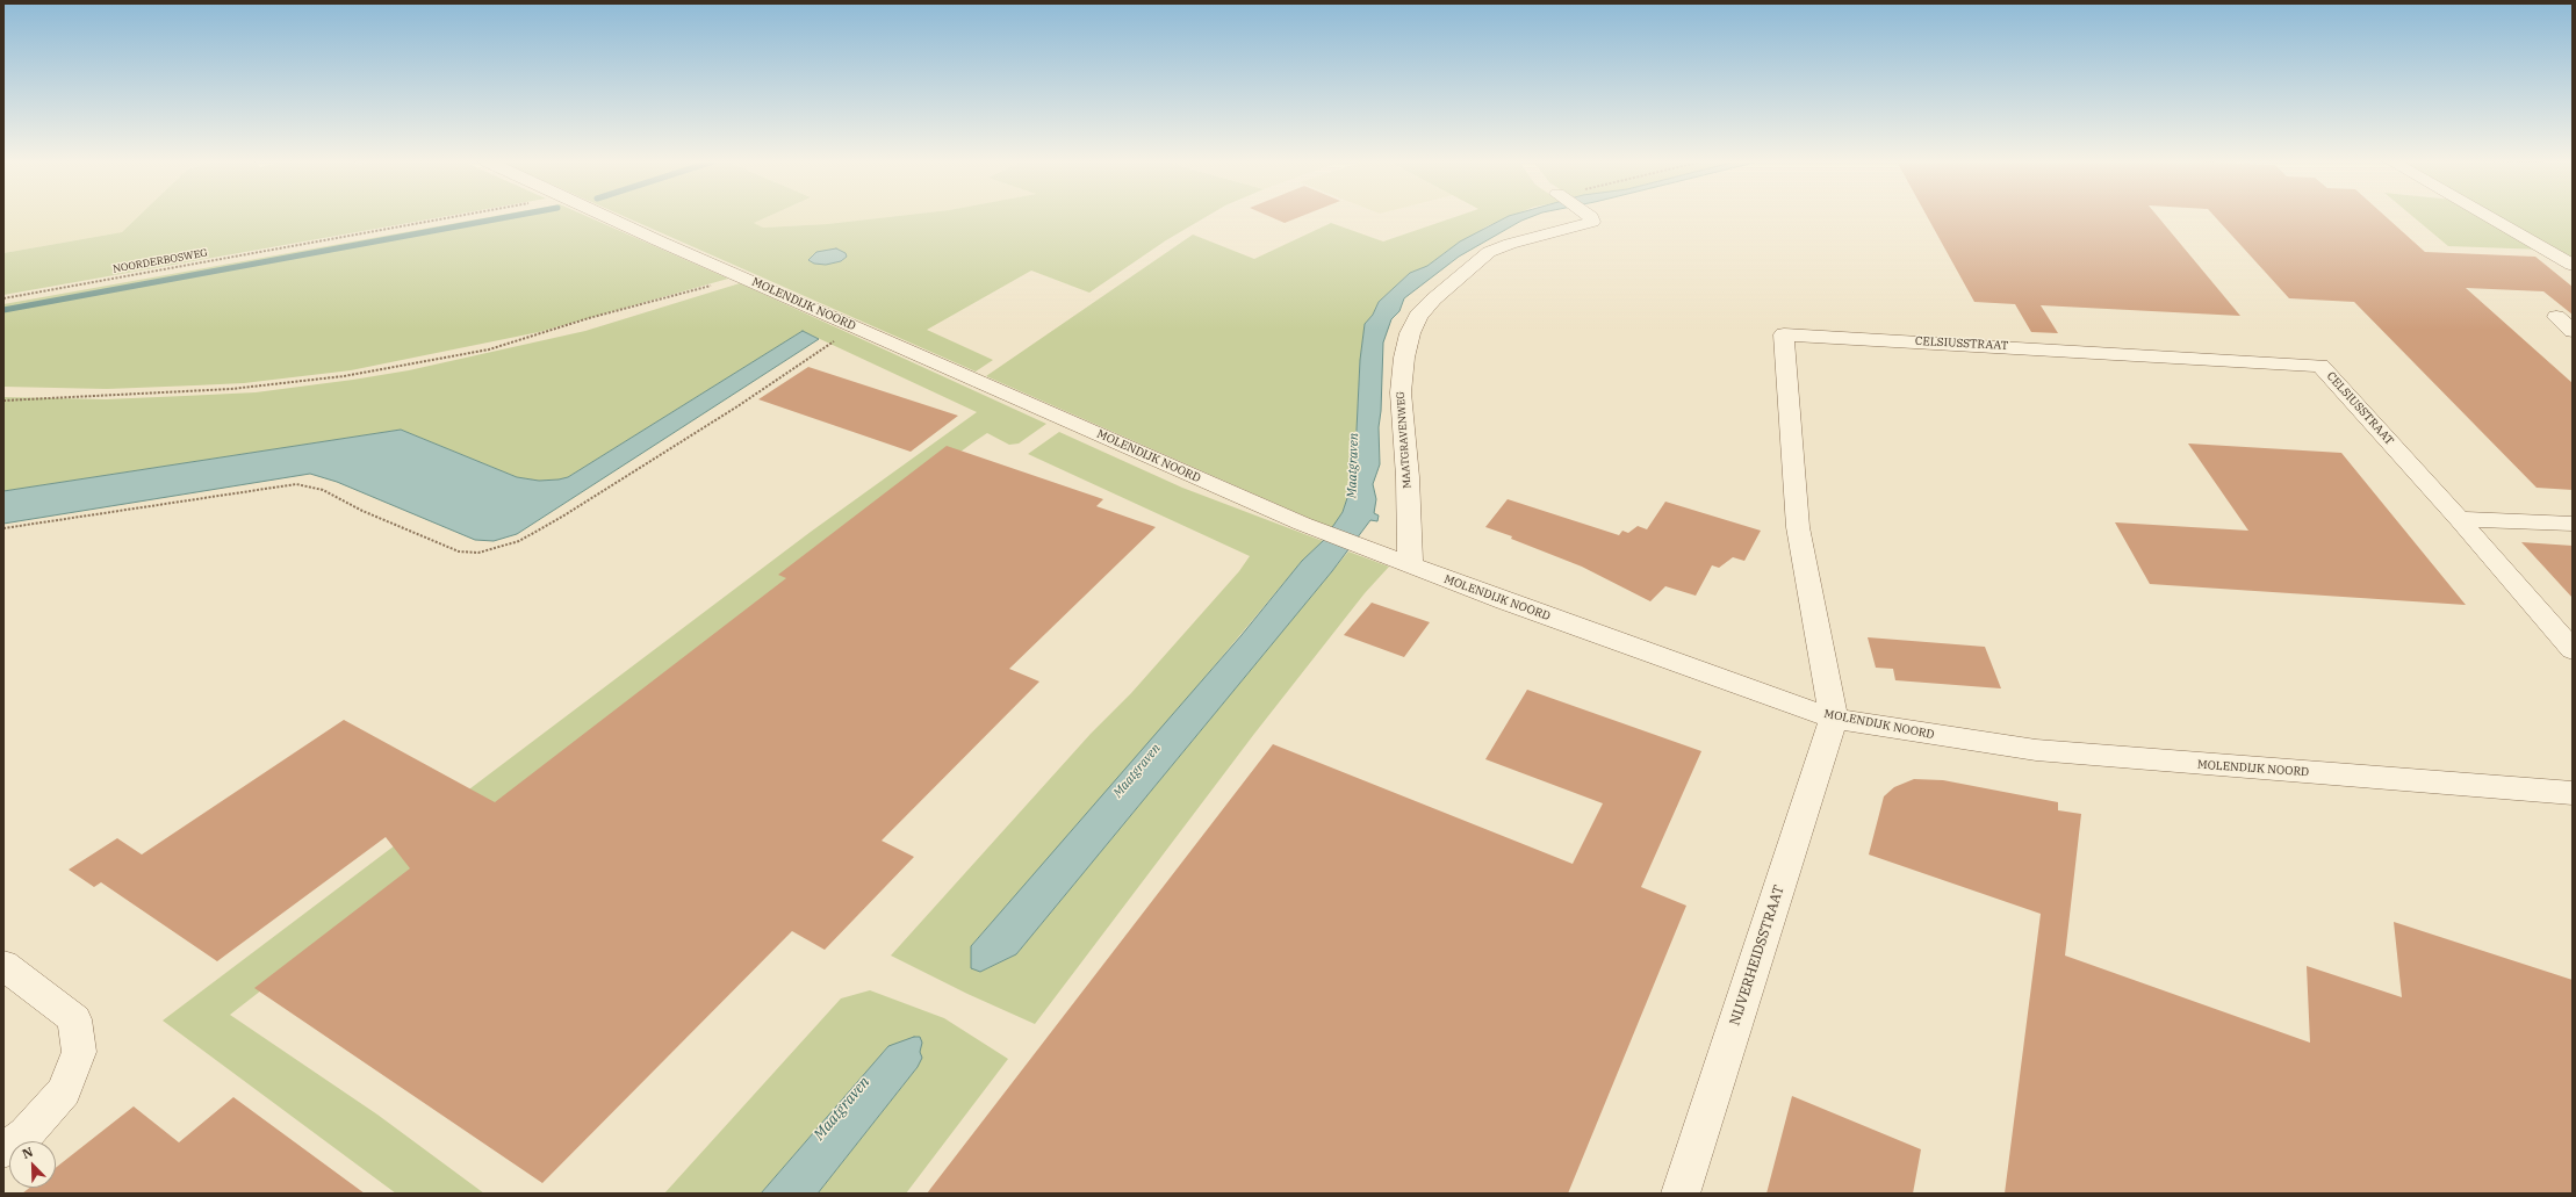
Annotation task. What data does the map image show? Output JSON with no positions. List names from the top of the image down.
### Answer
{
  "streets": {
    "street": [
      "MOLENDIJK NOORD",
      "CELSIUSSTRAAT",
      "MAATGRAVENWEG",
      "NIJVERHEIDSSTRAAT"
    ],
    "path": ["NOORDERBOSWEG"]
  },
  "crossings": [
    ["MOLENDIJK NOORD", "CELSIUSSTRAAT"],
    ["MOLENDIJK NOORD", "MAATGRAVENWEG"],
    ["MOLENDIJK NOORD", "NIJVERHEIDSSTRAAT"],
    ["CELSIUSSTRAAT", "NIJVERHEIDSSTRAAT"]
  ],
  "water": ["Maatgraven"],
  "north": "top left"
}
